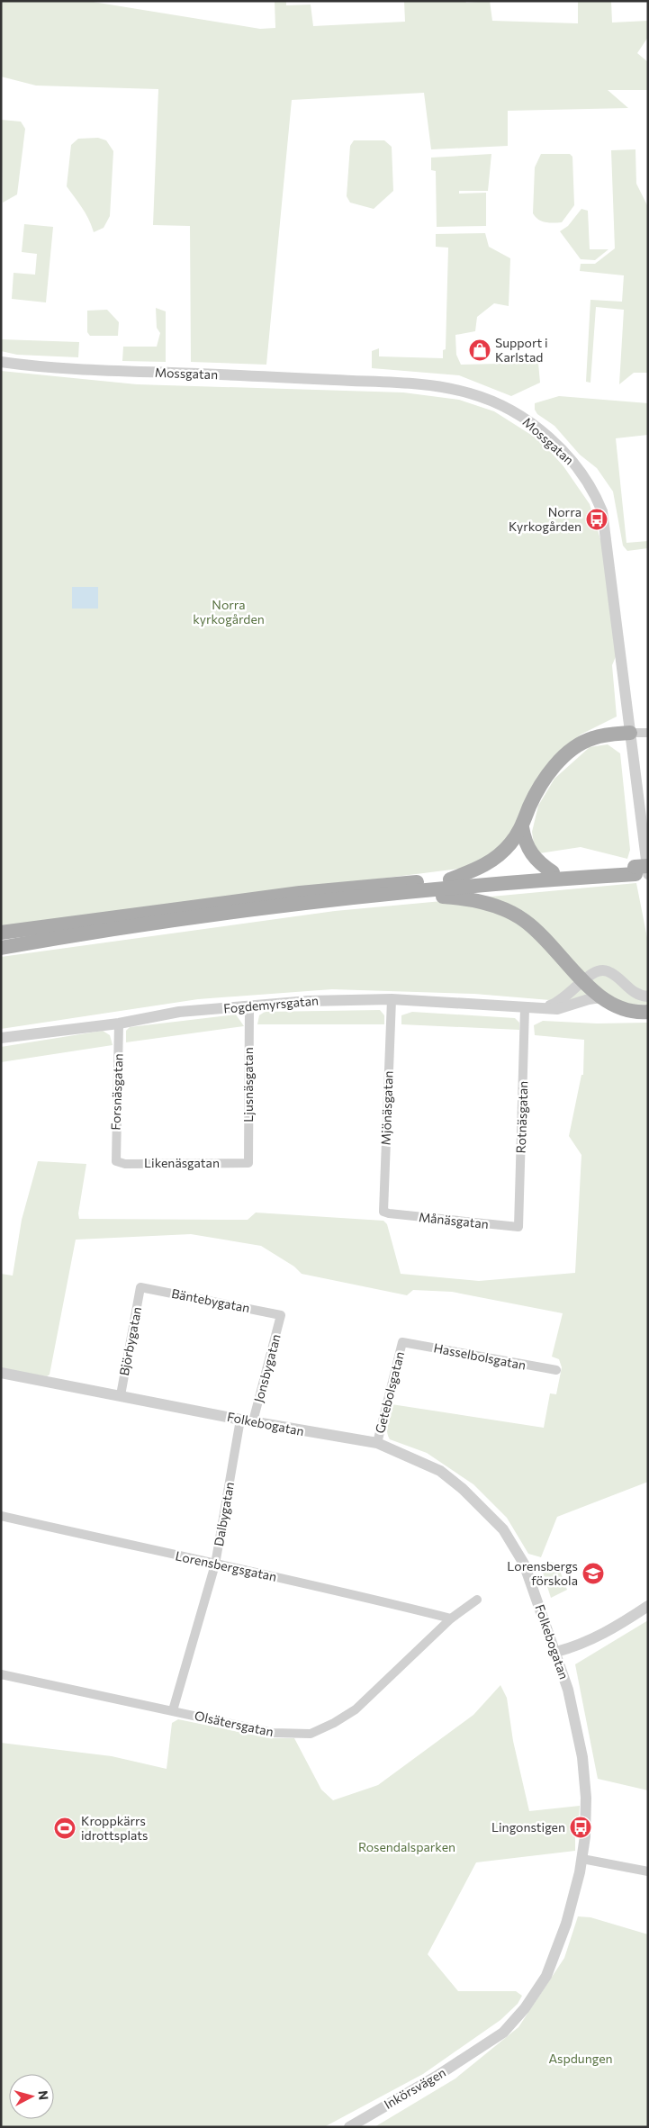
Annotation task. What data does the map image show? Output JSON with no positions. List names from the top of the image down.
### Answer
{
  "streets": {
    "street": [
      "Mossgatan",
      "Fogdemyrsgatan",
      "Ljusnäsgatan",
      "Forsnäsgatan",
      "Mjönäsgatan",
      "Rotnäsgatan",
      "Likenäsgatan",
      "Månäsgatan",
      "Bäntebygatan",
      "Björbygatan",
      "Hasselbolsgatan",
      "Jonsbygatan",
      "Getebolsgatan",
      "Folkebogatan",
      "Dalbygatan",
      "Lorensbergsgatan",
      "Olsätersgatan",
      "Inkörsvägen"
    ]
  },
  "crossings": [
    ["Fogdemyrsgatan", "Ljusnäsgatan"],
    ["Fogdemyrsgatan", "Forsnäsgatan"],
    ["Fogdemyrsgatan", "Mjönäsgatan"],
    ["Fogdemyrsgatan", "Rotnäsgatan"],
    ["Ljusnäsgatan", "Likenäsgatan"],
    ["Forsnäsgatan", "Likenäsgatan"],
    ["Mjönäsgatan", "Månäsgatan"],
    ["Rotnäsgatan", "Månäsgatan"],
    ["Bäntebygatan", "Björbygatan"],
    ["Bäntebygatan", "Jonsbygatan"],
    ["Björbygatan", "Folkebogatan"],
    ["Hasselbolsgatan", "Getebolsgatan"],
    ["Jonsbygatan", "Folkebogatan"],
    ["Getebolsgatan", "Folkebogatan"],
    ["Folkebogatan", "Dalbygatan"],
    ["Folkebogatan", "Inkörsvägen"],
    ["Dalbygatan", "Lorensbergsgatan"],
    ["Dalbygatan", "Olsätersgatan"],
    ["Lorensbergsgatan", "Olsätersgatan"]
  ],
  "parks": ["Norra kyrkogården", "Rosendalsparken", "Aspdungen"],
  "places": {
    "shop": ["Support i Karlstad"],
    "bus stop": ["Norra Kyrkogården", "Lingonstigen"],
    "school or university": ["Lorensbergs förskola"],
    "sports": ["Kroppkärrs idrottsplats"]
  },
  "north": "right"
}
